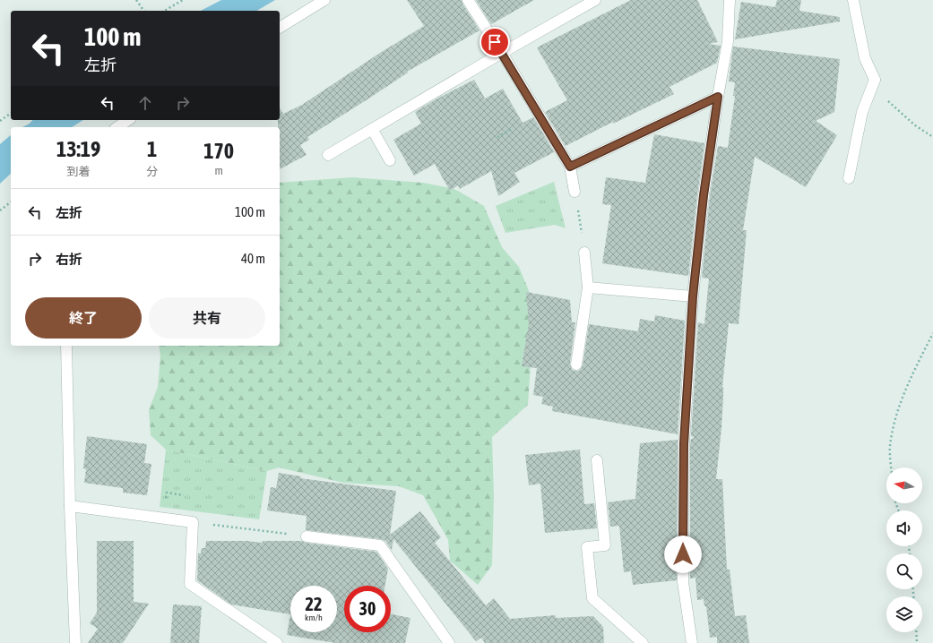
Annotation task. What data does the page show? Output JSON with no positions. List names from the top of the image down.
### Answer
{
  "north": "left",
  "page": {
    "turn": ["100 m", "左折"],
    "eta": [
      "13:19",
      "到着",
      "1",
      "分",
      "170",
      "m"
    ],
    "list": [
      {
        "name": "左折",
        "value": "100 m"
      },
      {
        "name": "右折",
        "value": "40 m"
      }
    ],
    "buttons": ["終了", "共有"],
    "speed": "22 km/h",
    "limit": "30"
  }
}
